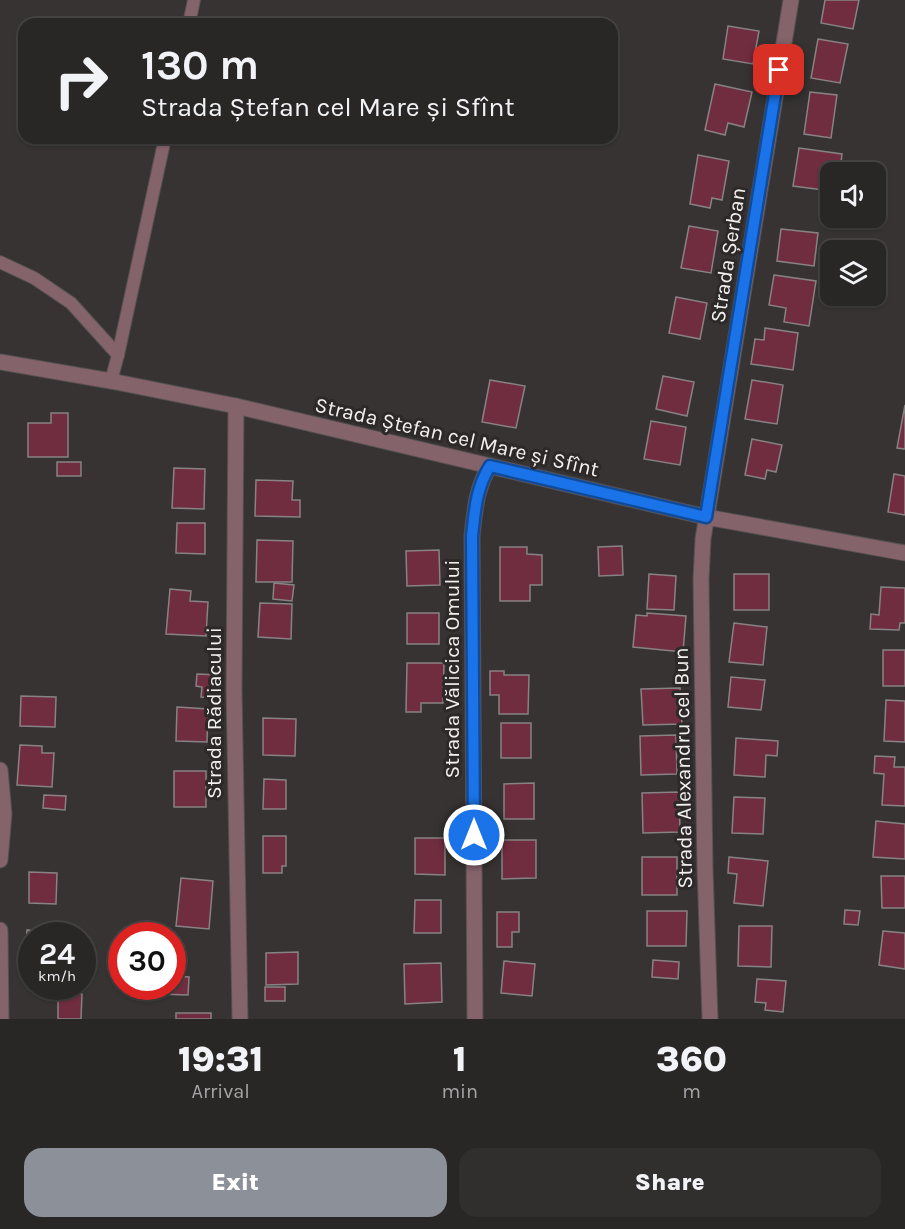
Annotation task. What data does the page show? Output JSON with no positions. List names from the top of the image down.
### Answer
{
  "streets": {
    "street": [
      "Strada Șerban",
      "Strada Ștefan cel Mare și Sfînt",
      "Strada Vălicica Omului",
      "Strada Rădiacului",
      "Strada Alexandru cel Bun"
    ]
  },
  "crossings": [
    ["Strada Șerban", "Strada Ștefan cel Mare și Sfînt"],
    ["Strada Șerban", "Strada Alexandru cel Bun"],
    ["Strada Ștefan cel Mare și Sfînt", "Strada Vălicica Omului"],
    ["Strada Ștefan cel Mare și Sfînt", "Strada Rădiacului"],
    ["Strada Ștefan cel Mare și Sfînt", "Strada Alexandru cel Bun"]
  ],
  "page": {
    "turn": ["130 m", "Strada Ștefan cel Mare și Sfînt"],
    "speed": "24 km/h",
    "limit": "30",
    "eta": [
      "19:31",
      "Arrival",
      "1",
      "min",
      "360",
      "m"
    ],
    "buttons": ["Exit", "Share"]
  }
}
